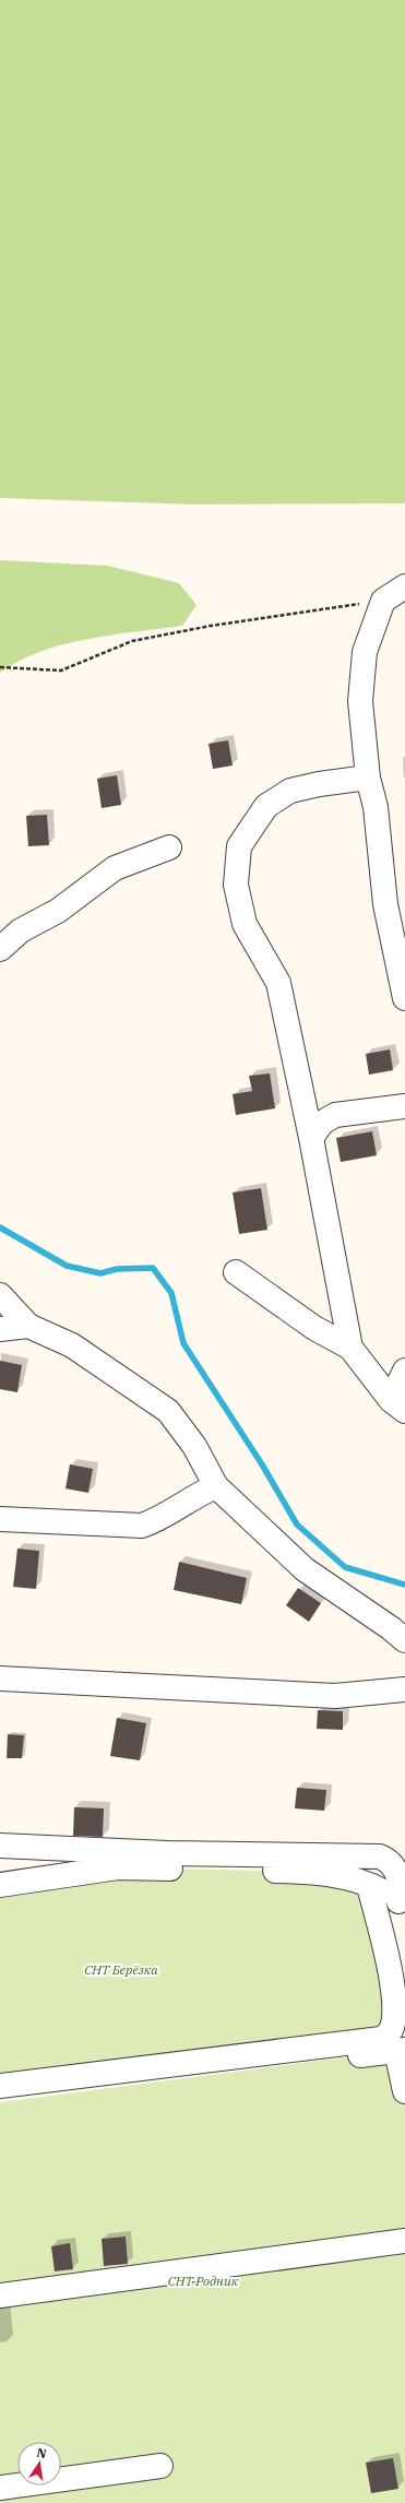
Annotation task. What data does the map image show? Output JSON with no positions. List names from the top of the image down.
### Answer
{
  "parks": ["СНТ Берёзка", "СНТ Родник"],
  "north": "top"
}
